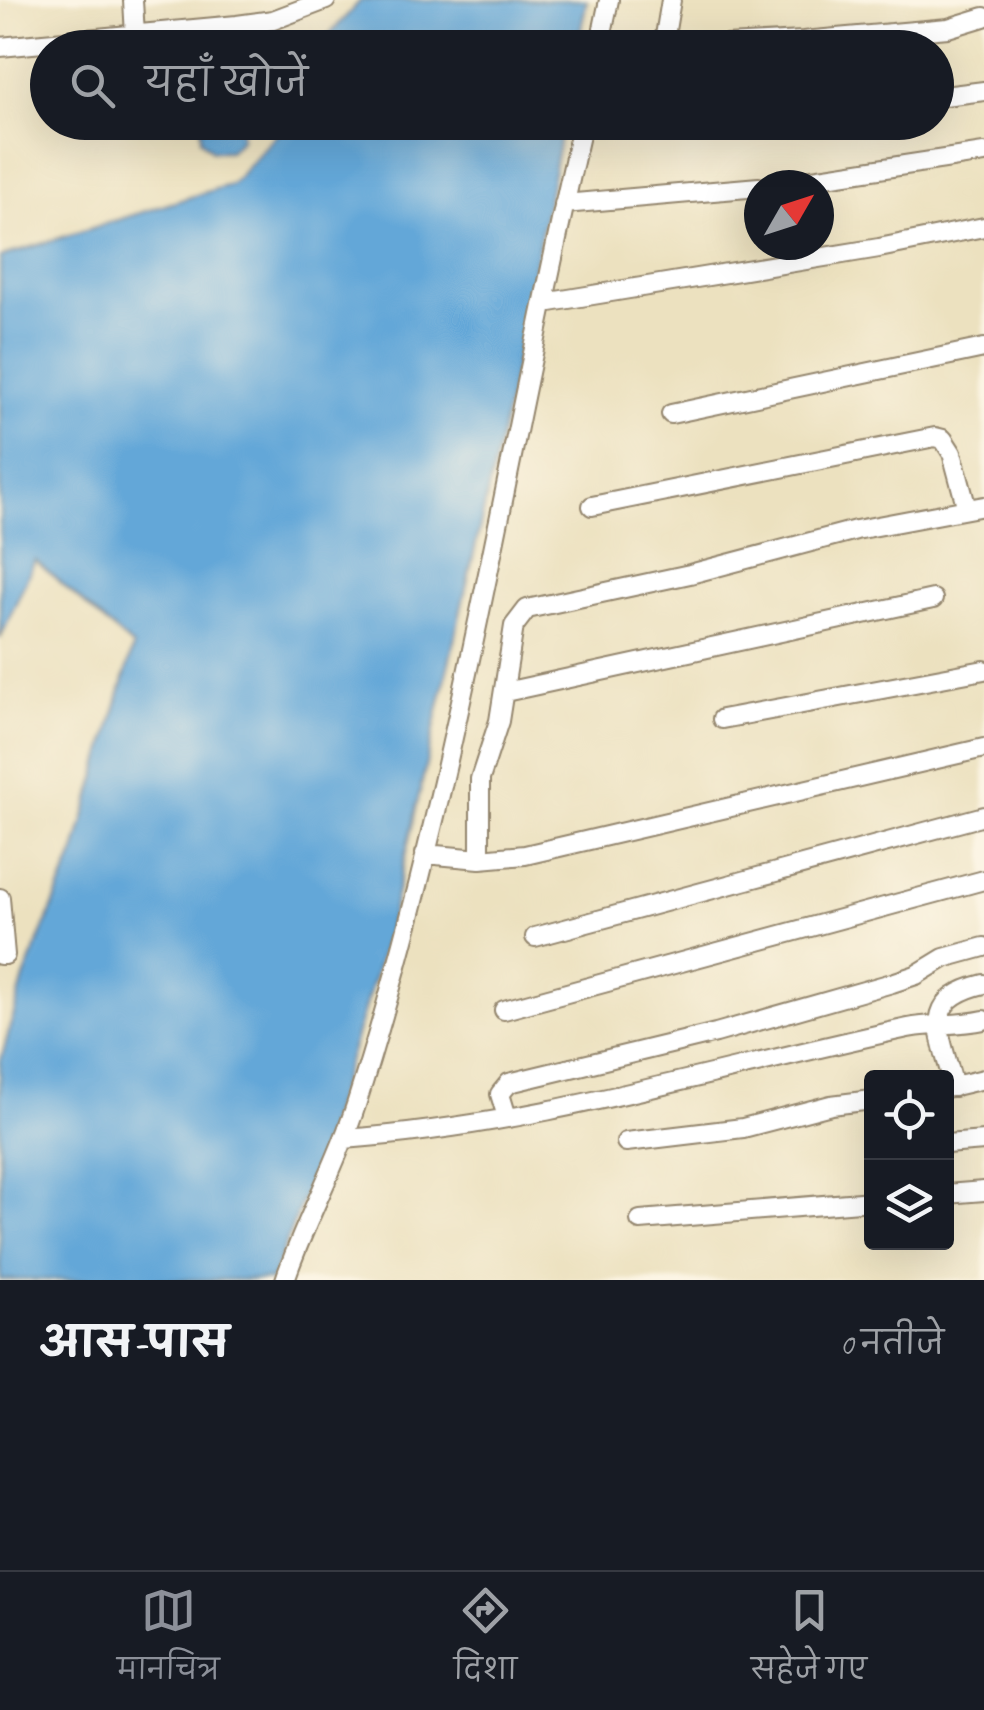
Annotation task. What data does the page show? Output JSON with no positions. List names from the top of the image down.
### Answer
{
  "north": "top right",
  "page": {
    "search": "यहाँ खोजें",
    "heading": ["आस-पास", "0 नतीजे"],
    "nav": ["मानचित्र", "दिशा", "सहेजे गए"]
  }
}
